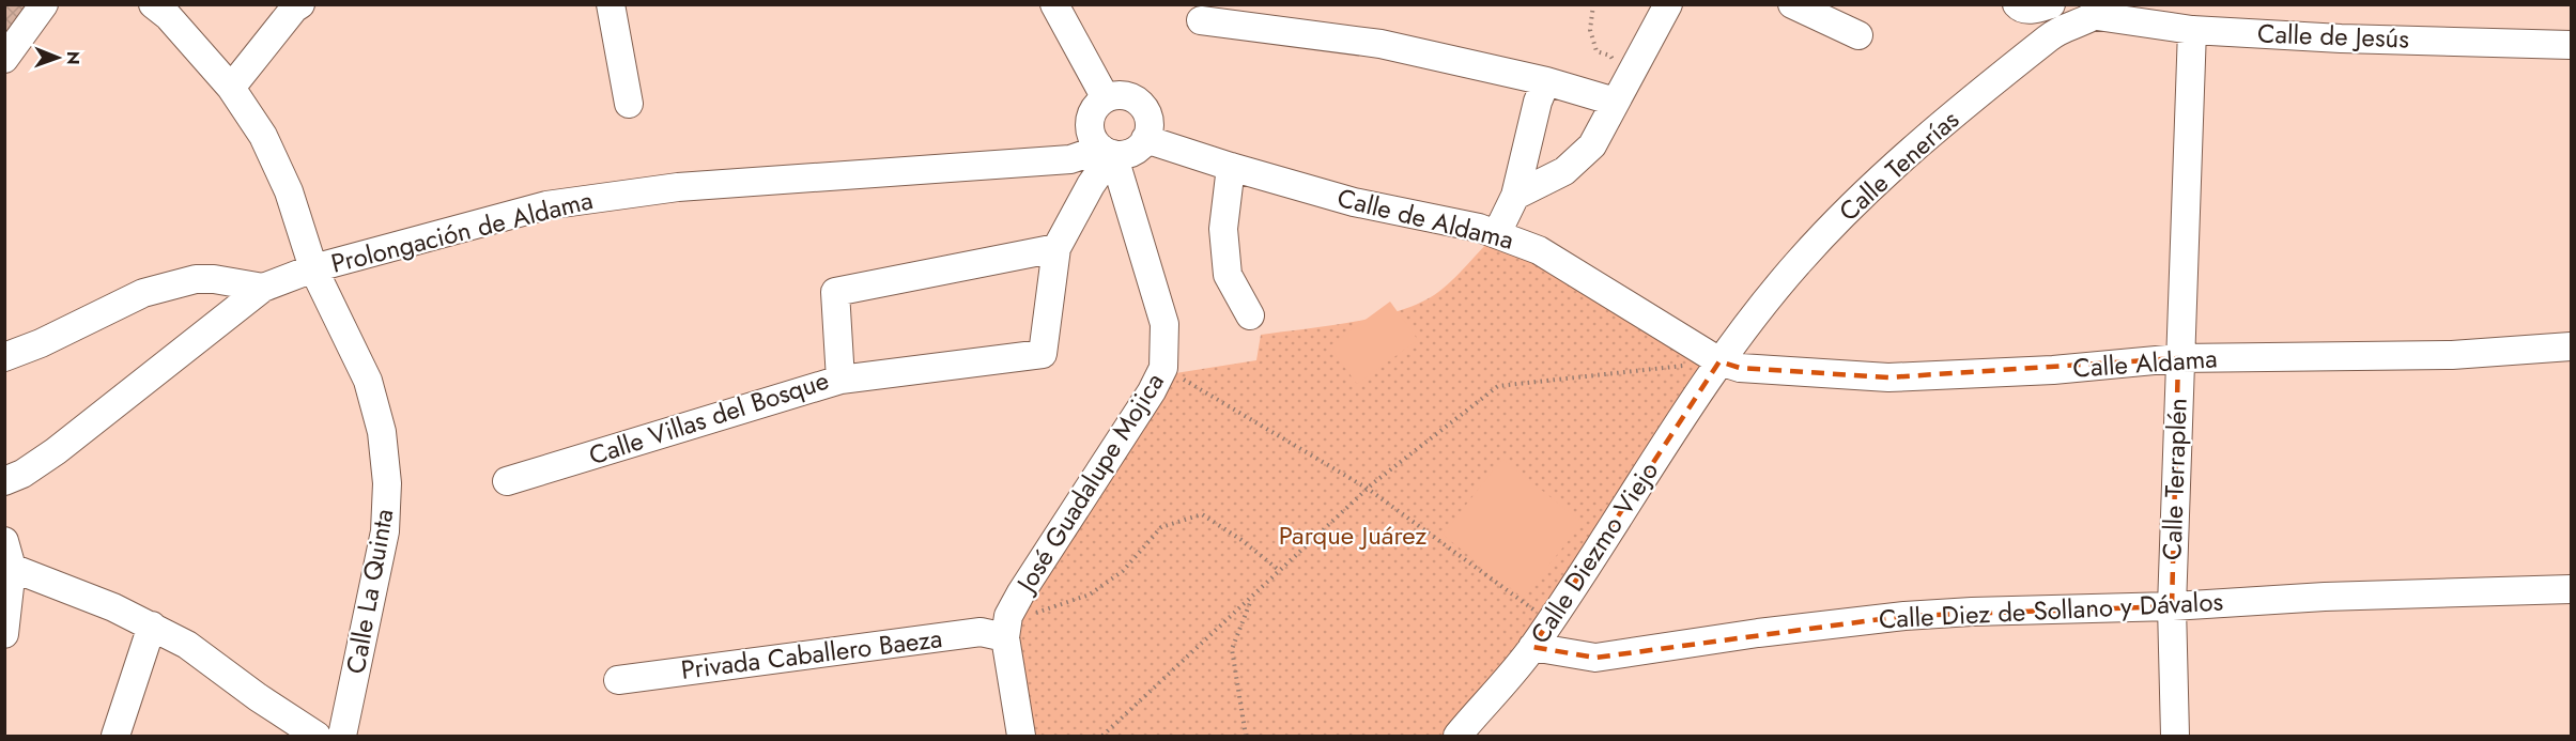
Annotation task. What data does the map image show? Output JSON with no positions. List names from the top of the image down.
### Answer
{
  "streets": {
    "street": [
      "Calle de Jesús",
      "Calle Tenerías",
      "Calle de Aldama",
      "Prolongación de Aldama",
      "Calle Aldama",
      "Calle Villas del Bosque",
      "Calle Terraplén",
      "José Guadalupe Mojica",
      "Calle Diezmo Viejo",
      "Calle La Quinta",
      "Calle Diez de Sollano y Dávalos",
      "Privada Caballero Baeza"
    ]
  },
  "crossings": [
    ["Calle de Jesús", "Calle Tenerías"],
    ["Calle de Jesús", "Calle Terraplén"],
    ["Calle Tenerías", "Calle de Aldama"],
    ["Calle Tenerías", "Calle Aldama"],
    ["Calle Tenerías", "Calle Diezmo Viejo"],
    ["Calle de Aldama", "Prolongación de Aldama"],
    ["Calle de Aldama", "Calle Aldama"],
    ["Calle de Aldama", "José Guadalupe Mojica"],
    ["Calle de Aldama", "Calle Diezmo Viejo"],
    ["Prolongación de Aldama", "José Guadalupe Mojica"],
    ["Prolongación de Aldama", "Calle La Quinta"],
    ["Calle Aldama", "Calle Terraplén"],
    ["Calle Aldama", "Calle Diezmo Viejo"],
    ["Calle Terraplén", "Calle Diez de Sollano y Dávalos"],
    ["José Guadalupe Mojica", "Privada Caballero Baeza"],
    ["Calle Diezmo Viejo", "Calle Diez de Sollano y Dávalos"]
  ],
  "parks": ["Parque Juárez"],
  "north": "right"
}
